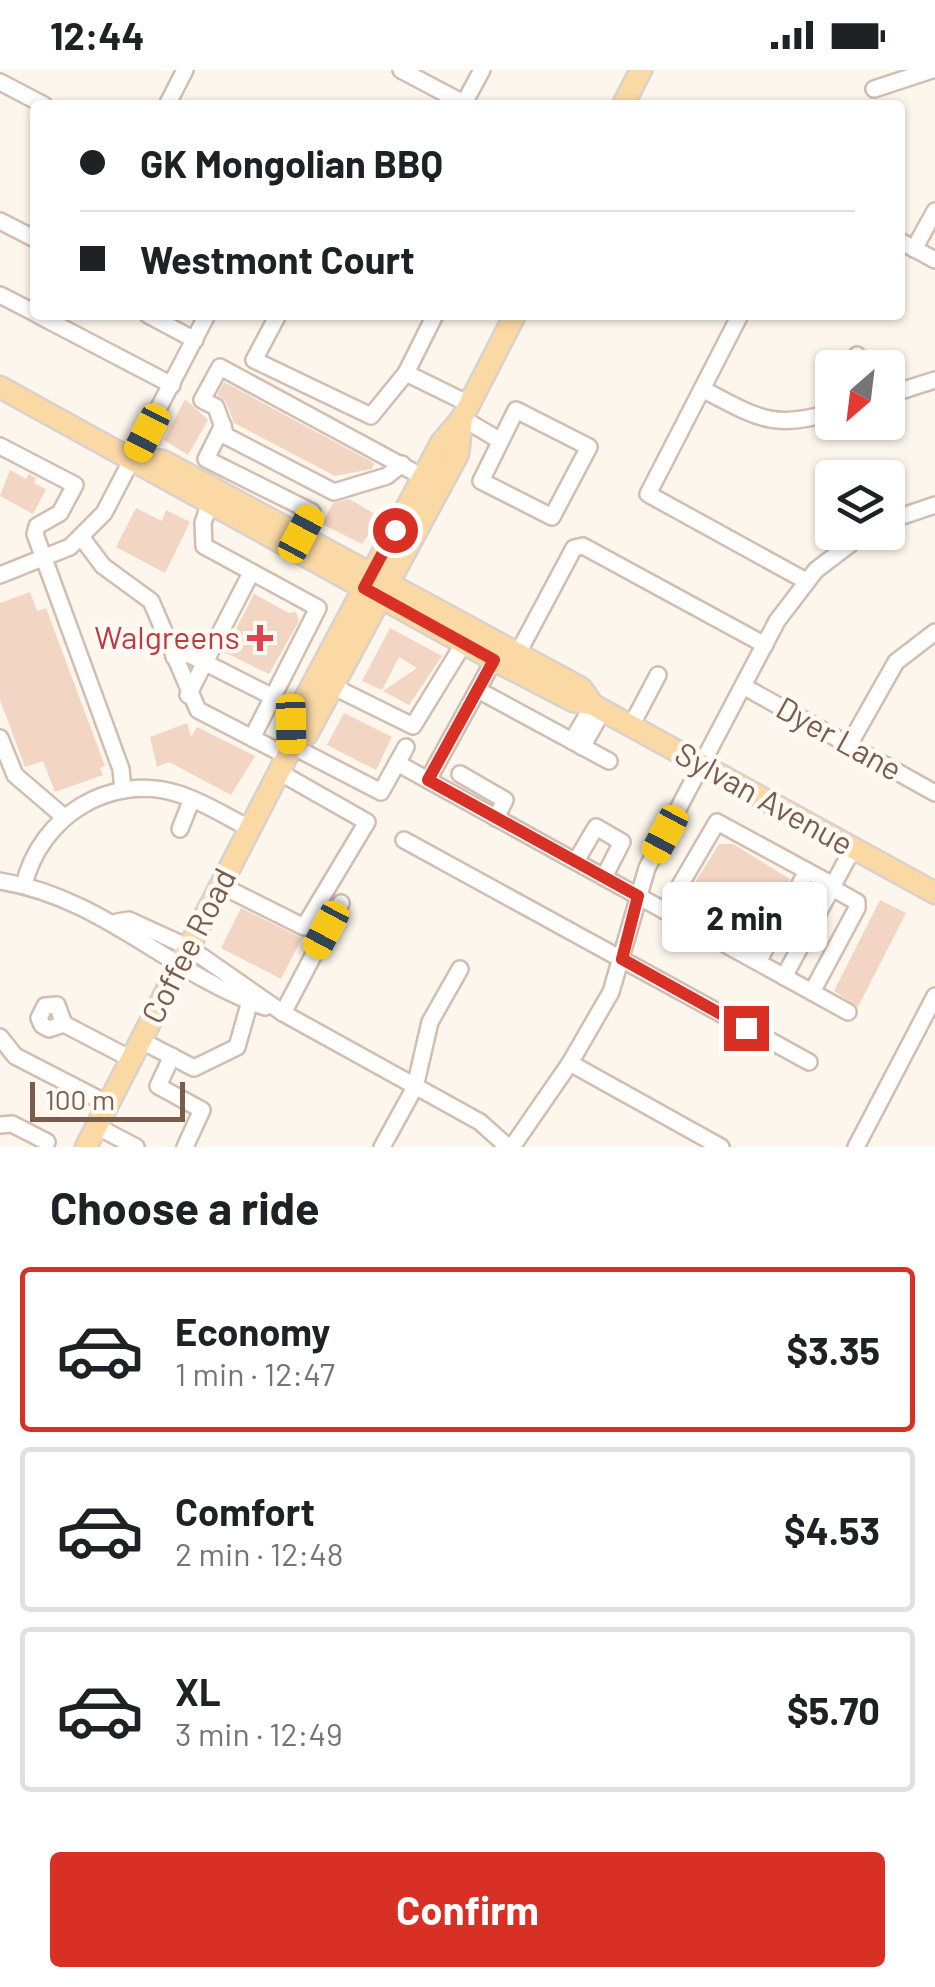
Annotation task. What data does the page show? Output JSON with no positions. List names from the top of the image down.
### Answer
{
  "streets": {
    "main road": ["Sylvan Avenue", "Coffee Road"],
    "street": ["Dyer Lane"]
  },
  "crossings": [
    ["Sylvan Avenue", "Coffee Road"]
  ],
  "places": {
    "health": ["Walgreens"]
  },
  "scale_bar": "100 m",
  "north": "bottom left",
  "page": {
    "status": "12:44",
    "banner": ["GK Mongolian BBQ", "Westmont Court"],
    "bubble": "2 min",
    "scale": "100 m",
    "heading": "Choose a ride",
    "list": [
      {
        "name": "Economy",
        "note": "1 min · 12:47",
        "value": "$3.35"
      },
      {
        "name": "Comfort",
        "note": "2 min · 12:48",
        "value": "$4.53"
      },
      {
        "name": "XL",
        "note": "3 min · 12:49",
        "value": "$5.70"
      }
    ],
    "buttons": "Confirm"
  }
}
